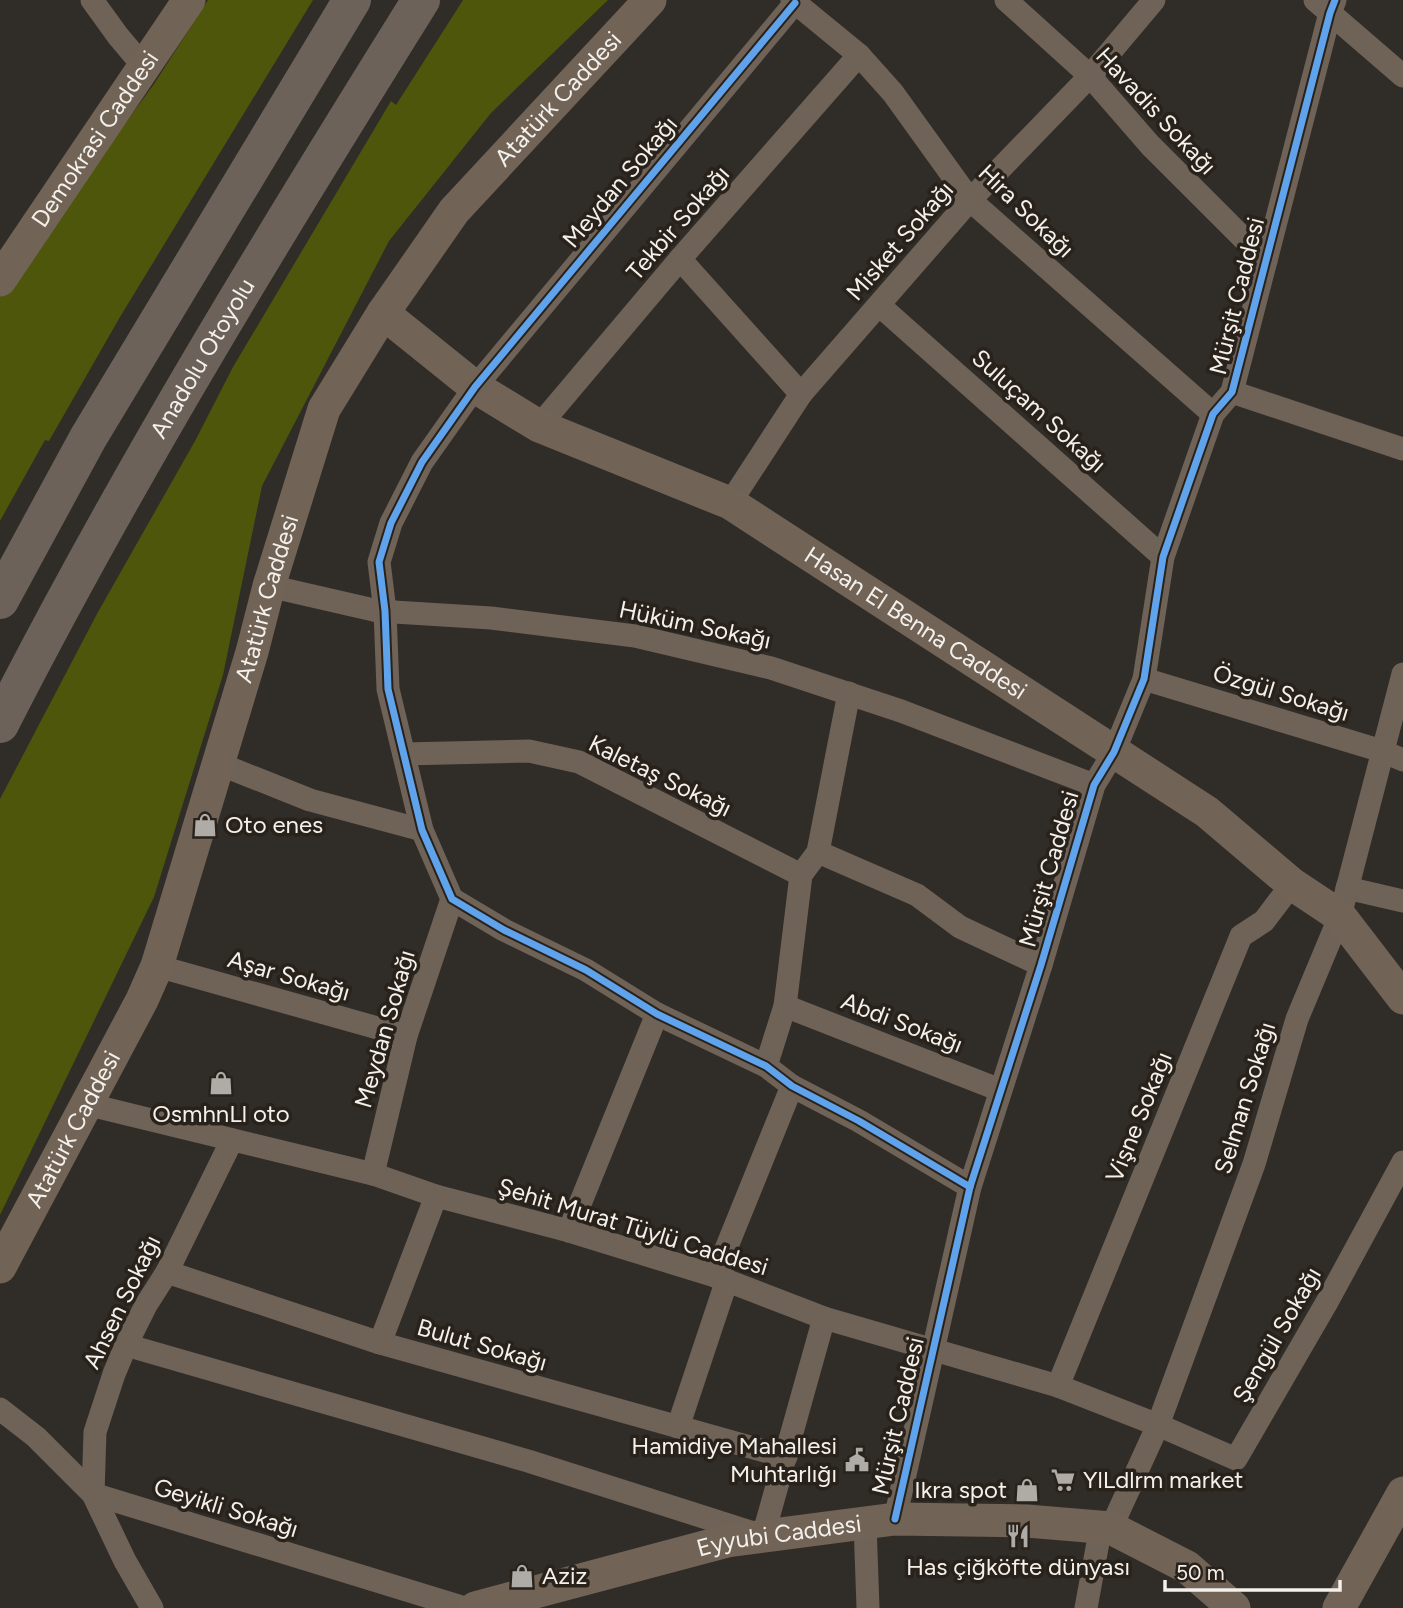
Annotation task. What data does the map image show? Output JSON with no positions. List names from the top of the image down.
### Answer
{
  "streets": {
    "highway": ["Anadolu Otoyolu"],
    "street": [
      "Atatürk Caddesi",
      "Havadis Sokağı",
      "Demokrasi Caddesi",
      "Meydan Sokağı",
      "Hira Sokağı",
      "Tekbir Sokağı",
      "Misket Sokağı",
      "Mürşit Caddesi",
      "Suluçam Sokağı",
      "Hasan El Benna Caddesi",
      "Hüküm Sokağı",
      "Özgül Sokağı",
      "Kaletaş Sokağı",
      "Aşar Sokağı",
      "Abdi Sokağı",
      "Selman Sokağı",
      "Vişne Sokağı",
      "Şehit Murat Tüylü Caddesi",
      "Ahsen Sokağı",
      "Şengül Sokağı",
      "Bulut Sokağı",
      "Geyikli Sokağı",
      "Eyyubi Caddesi"
    ]
  },
  "crossings": [
    ["Atatürk Caddesi", "Hasan El Benna Caddesi"],
    ["Atatürk Caddesi", "Hüküm Sokağı"],
    ["Atatürk Caddesi", "Aşar Sokağı"],
    ["Atatürk Caddesi", "Şehit Murat Tüylü Caddesi"],
    ["Havadis Sokağı", "Misket Sokağı"],
    ["Havadis Sokağı", "Mürşit Caddesi"],
    ["Meydan Sokağı", "Hira Sokağı"],
    ["Meydan Sokağı", "Hasan El Benna Caddesi"],
    ["Meydan Sokağı", "Hüküm Sokağı"],
    ["Meydan Sokağı", "Kaletaş Sokağı"],
    ["Meydan Sokağı", "Aşar Sokağı"],
    ["Meydan Sokağı", "Şehit Murat Tüylü Caddesi"],
    ["Hira Sokağı", "Tekbir Sokağı"],
    ["Hira Sokağı", "Misket Sokağı"],
    ["Hira Sokağı", "Mürşit Caddesi"],
    ["Tekbir Sokağı", "Hasan El Benna Caddesi"],
    ["Misket Sokağı", "Suluçam Sokağı"],
    ["Misket Sokağı", "Hasan El Benna Caddesi"],
    ["Mürşit Caddesi", "Suluçam Sokağı"],
    ["Mürşit Caddesi", "Hasan El Benna Caddesi"],
    ["Mürşit Caddesi", "Hüküm Sokağı"],
    ["Mürşit Caddesi", "Özgül Sokağı"],
    ["Mürşit Caddesi", "Abdi Sokağı"],
    ["Mürşit Caddesi", "Şehit Murat Tüylü Caddesi"],
    ["Mürşit Caddesi", "Eyyubi Caddesi"],
    ["Hasan El Benna Caddesi", "Selman Sokağı"],
    ["Hasan El Benna Caddesi", "Vişne Sokağı"],
    ["Özgül Sokağı", "Selman Sokağı"],
    ["Selman Sokağı", "Şehit Murat Tüylü Caddesi"],
    ["Selman Sokağı", "Şengül Sokağı"],
    ["Selman Sokağı", "Eyyubi Caddesi"],
    ["Vişne Sokağı", "Şehit Murat Tüylü Caddesi"],
    ["Şehit Murat Tüylü Caddesi", "Ahsen Sokağı"],
    ["Şehit Murat Tüylü Caddesi", "Şengül Sokağı"],
    ["Ahsen Sokağı", "Bulut Sokağı"],
    ["Ahsen Sokağı", "Geyikli Sokağı"]
  ],
  "places": {
    "shop": [
      "Oto enes",
      "OsmhnLl oto",
      "Ikra spot",
      "Aziz"
    ],
    "public building": ["Hamidiye Mahallesi Muhtarlığı"],
    "supermarket": ["YlLdlrm market"],
    "restaurant": ["Has çiğköfte dünyası"]
  },
  "scale_bar": "50 m"
}
